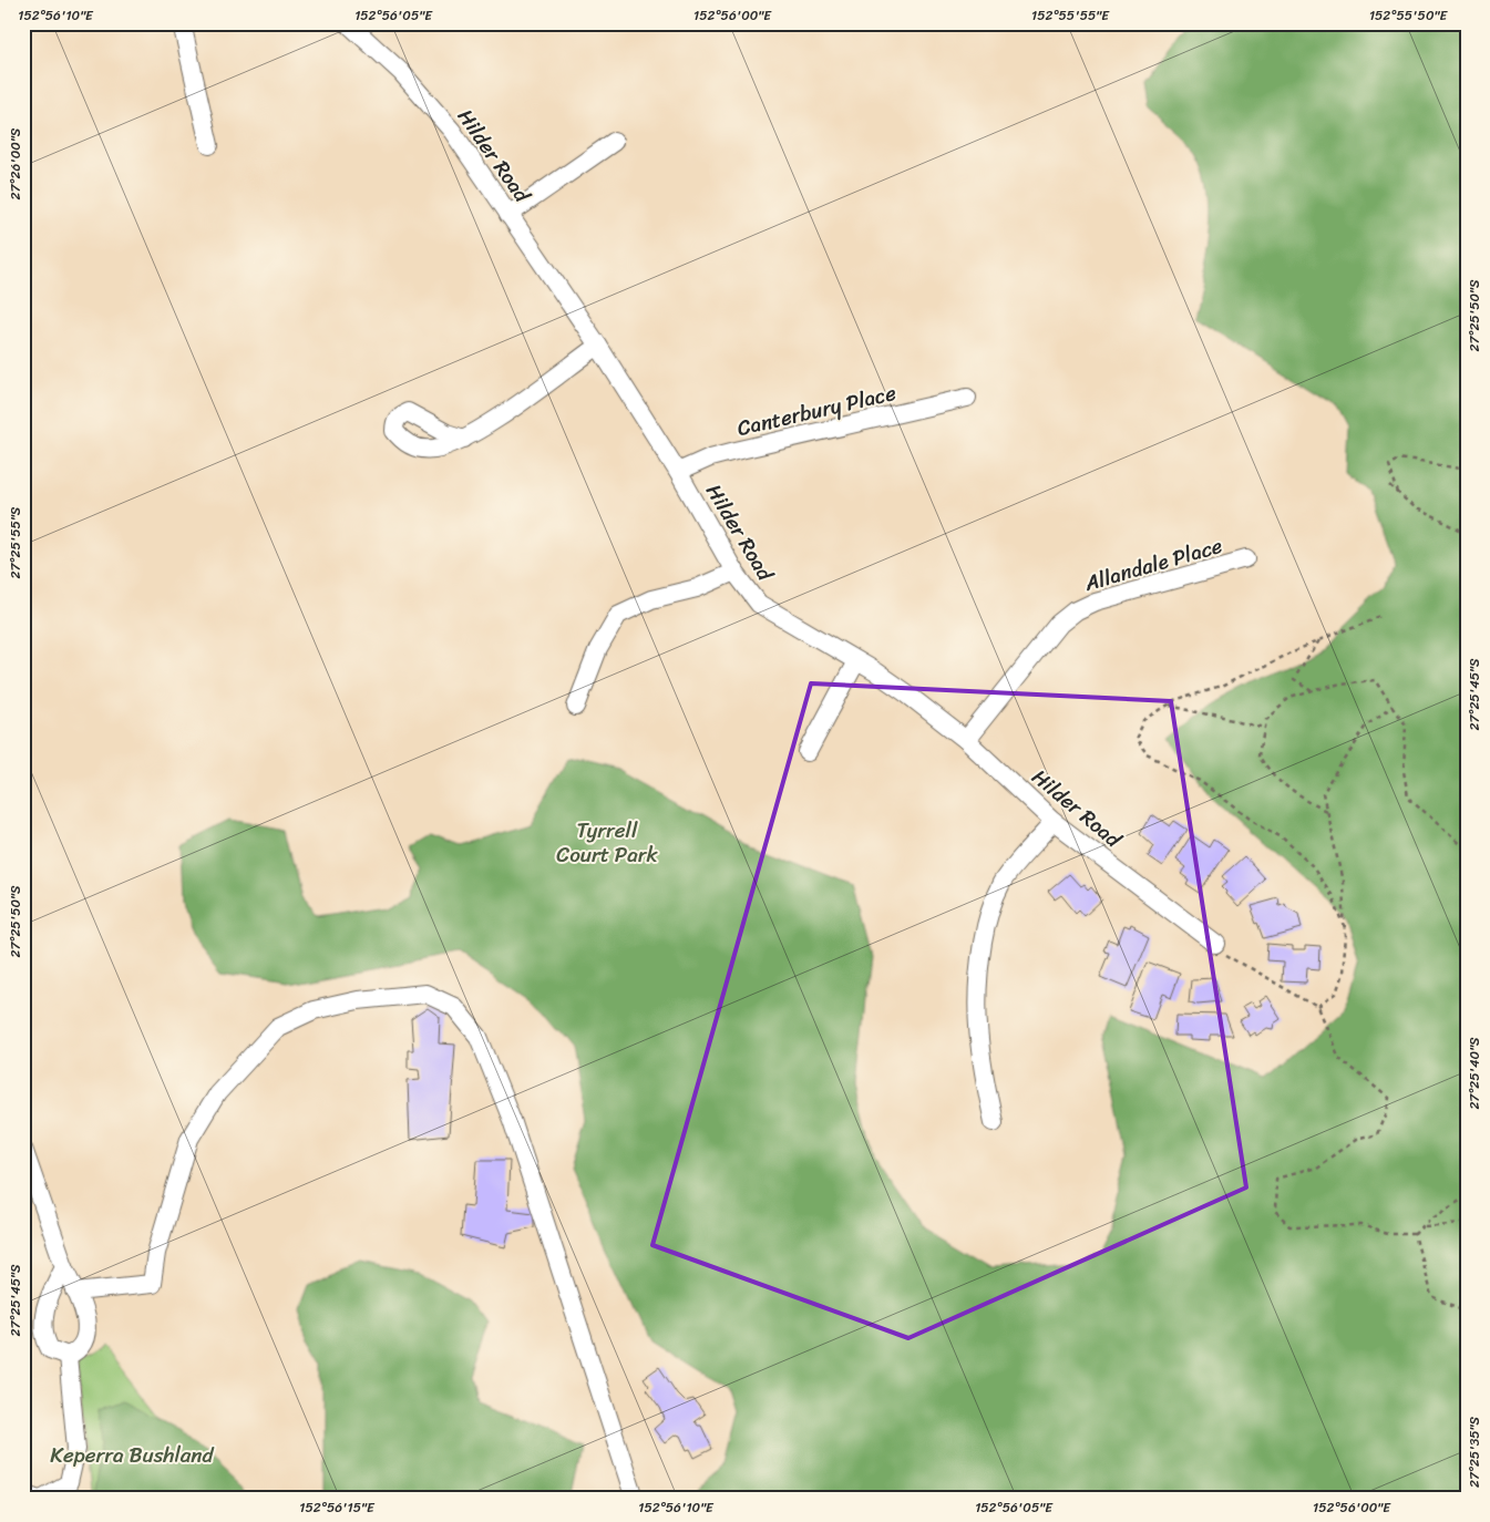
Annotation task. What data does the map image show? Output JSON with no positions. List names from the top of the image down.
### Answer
{
  "streets": {
    "street": ["Hilder Road", "Canterbury Place", "Allandale Place"]
  },
  "crossings": [
    ["Hilder Road", "Canterbury Place"],
    ["Hilder Road", "Allandale Place"]
  ],
  "parks": ["Tyrrell Court Park", "Keperra Bushland"],
  "coordinates": [
    "152°56'10\"E",
    "152°56'05\"E",
    "152°56'00\"E",
    "152°55'55\"E",
    "152°55'50\"E",
    "27°26'00\"S",
    "27°25'50\"S",
    "27°25'55\"S",
    "27°25'45\"S",
    "27°25'40\"S",
    "27°25'35\"S",
    "152°56'15\"E"
  ]
}
